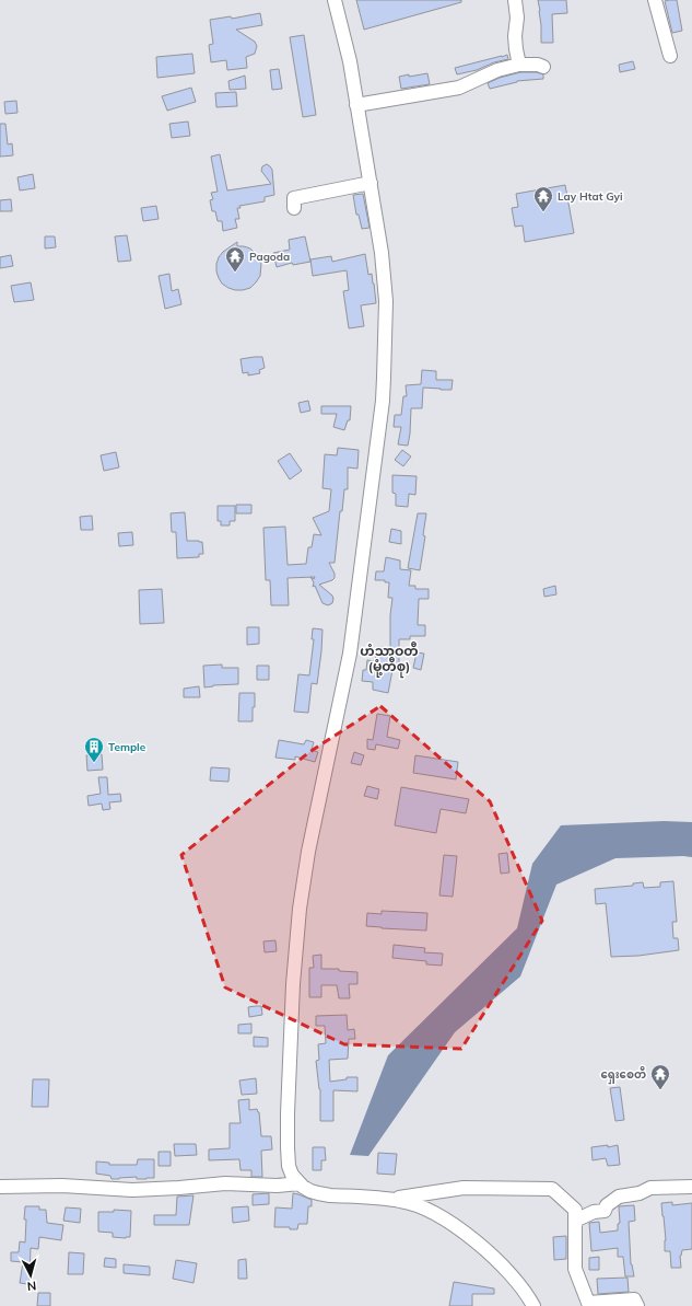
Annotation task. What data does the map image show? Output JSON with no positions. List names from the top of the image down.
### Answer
{
  "districts": ["ဟံသာဝတီ (မုံ့တီစု)"],
  "places": {
    "temple": ["Lay Htat Gyi", "Pagoda", "ရှေးစေတီ"],
    "building": ["Temple"]
  },
  "north": "bottom"
}
